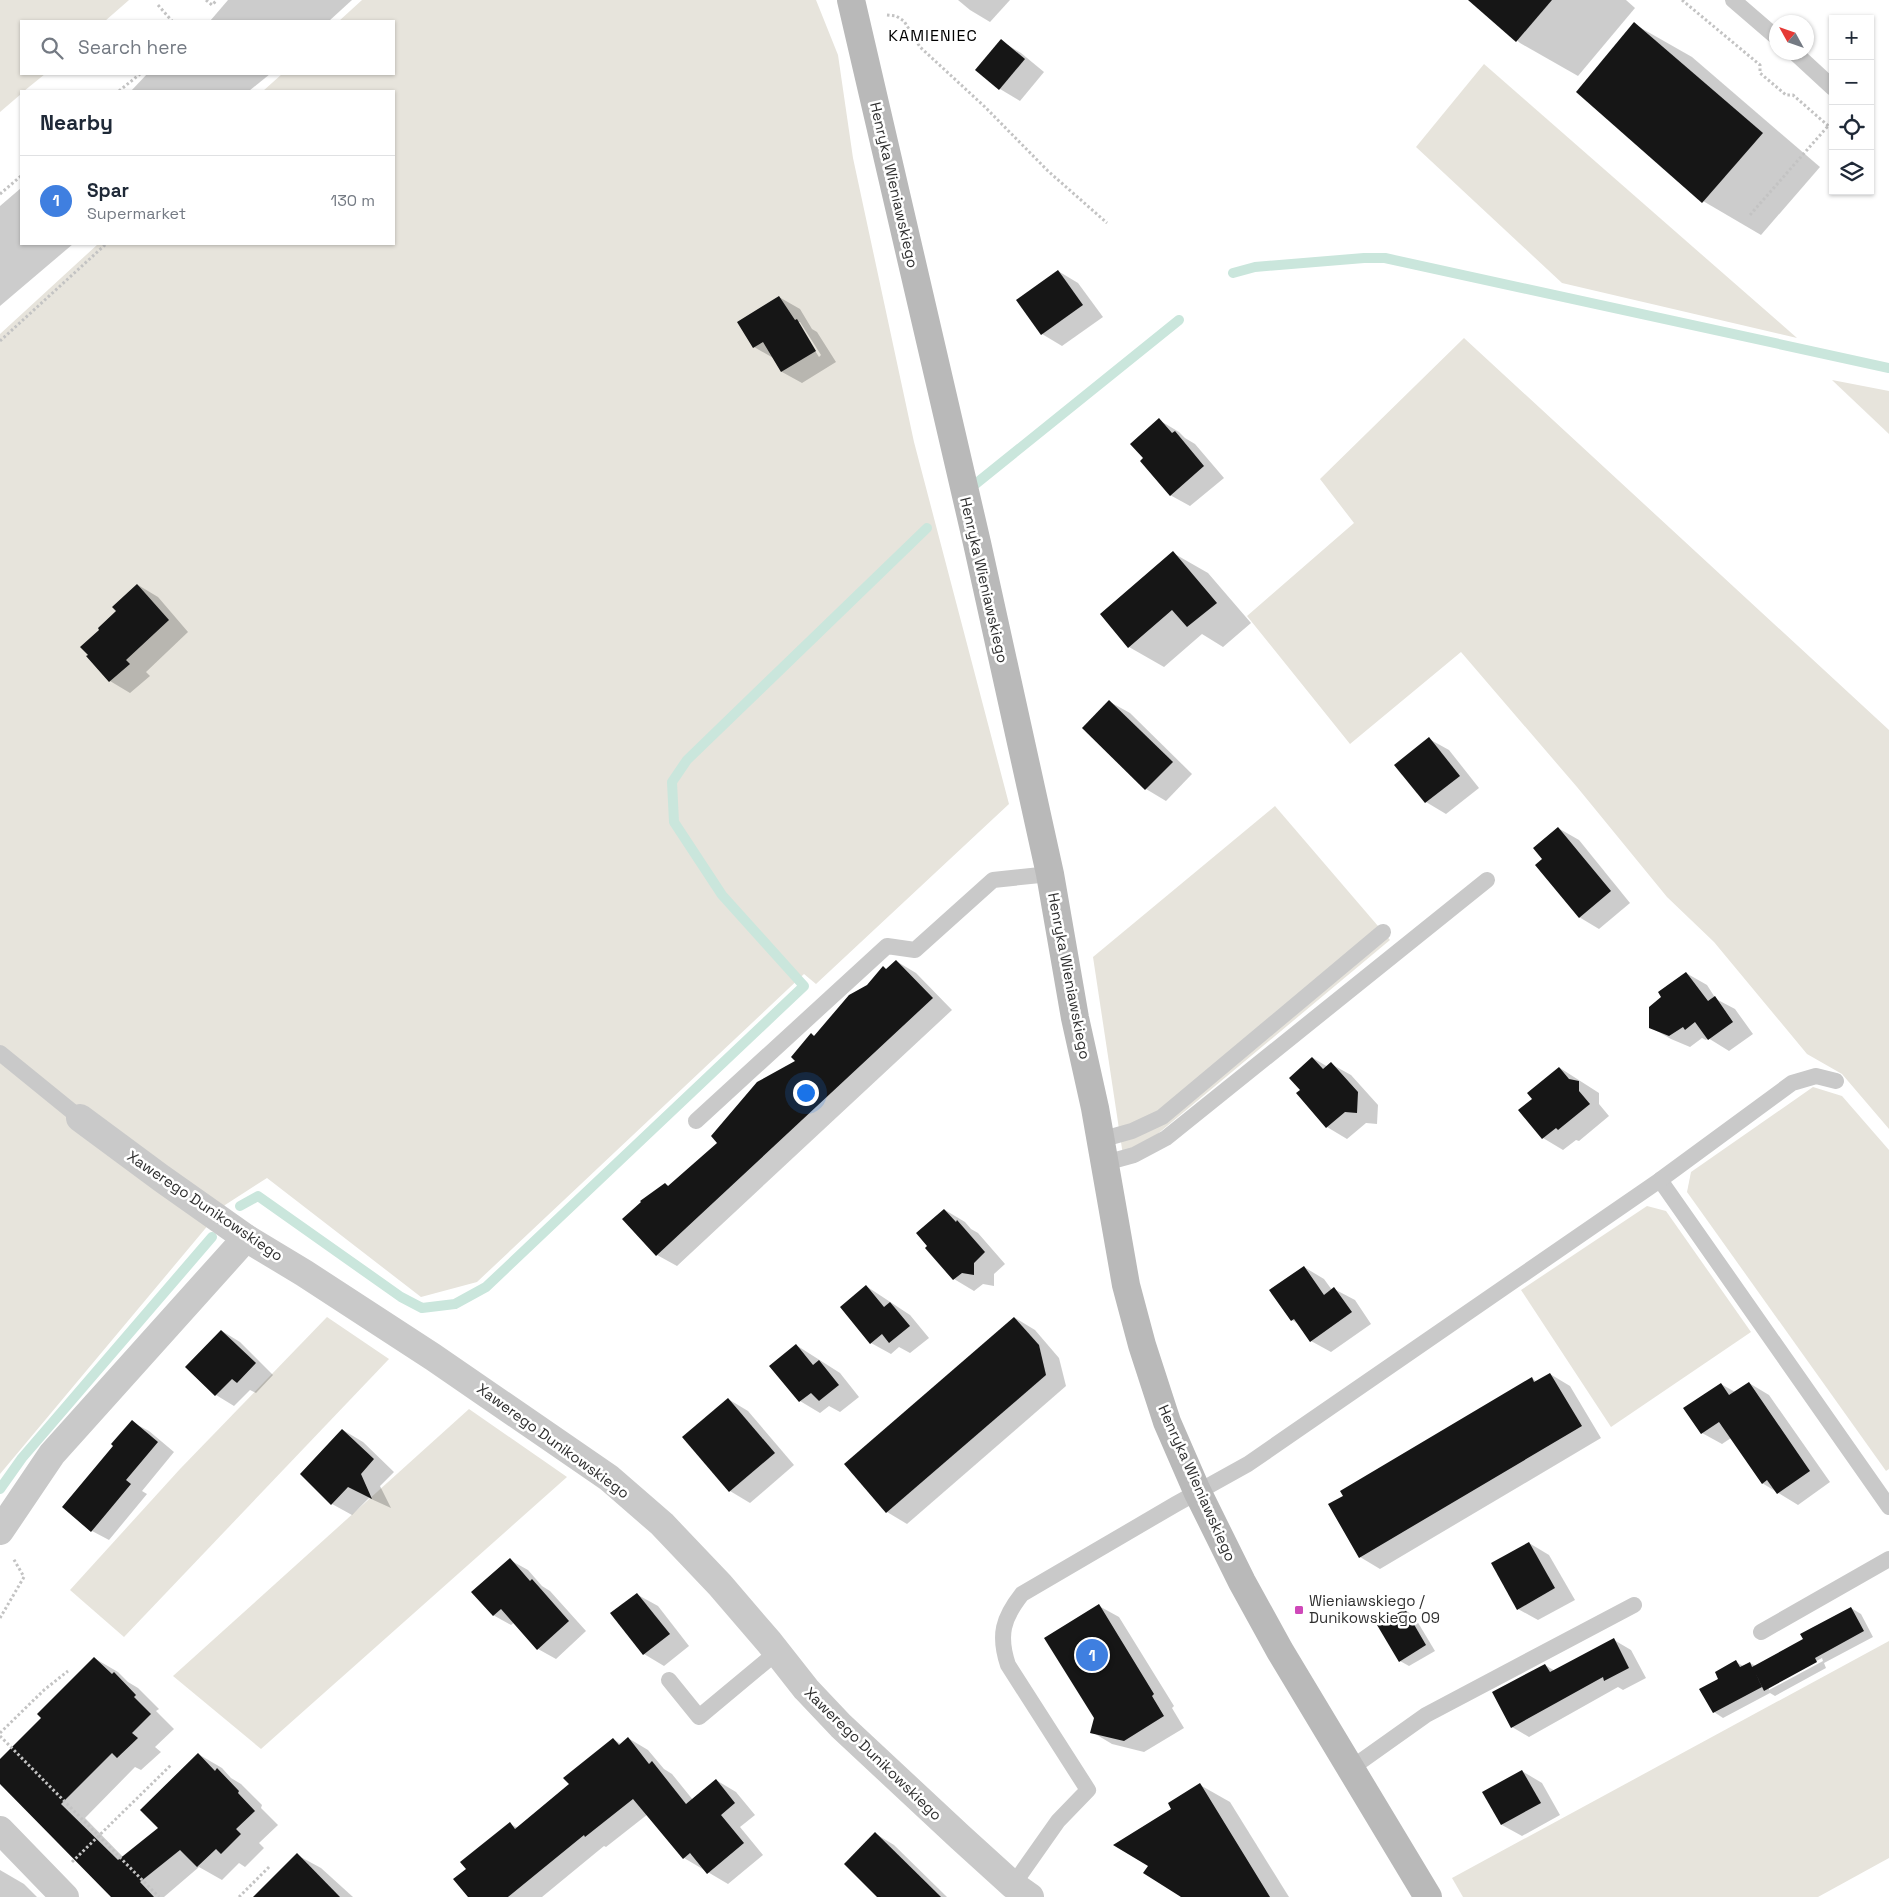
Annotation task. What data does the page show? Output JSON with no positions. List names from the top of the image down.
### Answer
{
  "streets": {
    "street": ["Henryka Wieniawskiego", "Xawerego Dunikowskiego"]
  },
  "districts": ["KAMIENIEC"],
  "places": {
    "transit": ["Wieniawskiego / Dunikowskiego 09"]
  },
  "north": "top left",
  "page": {
    "map_buttons": ["+", "−"],
    "search": "Search here",
    "heading": "Nearby",
    "list": [
      {
        "mark": "1",
        "name": "Spar",
        "note": "Supermarket",
        "value": "130 m"
      }
    ],
    "pins": "1"
  }
}
